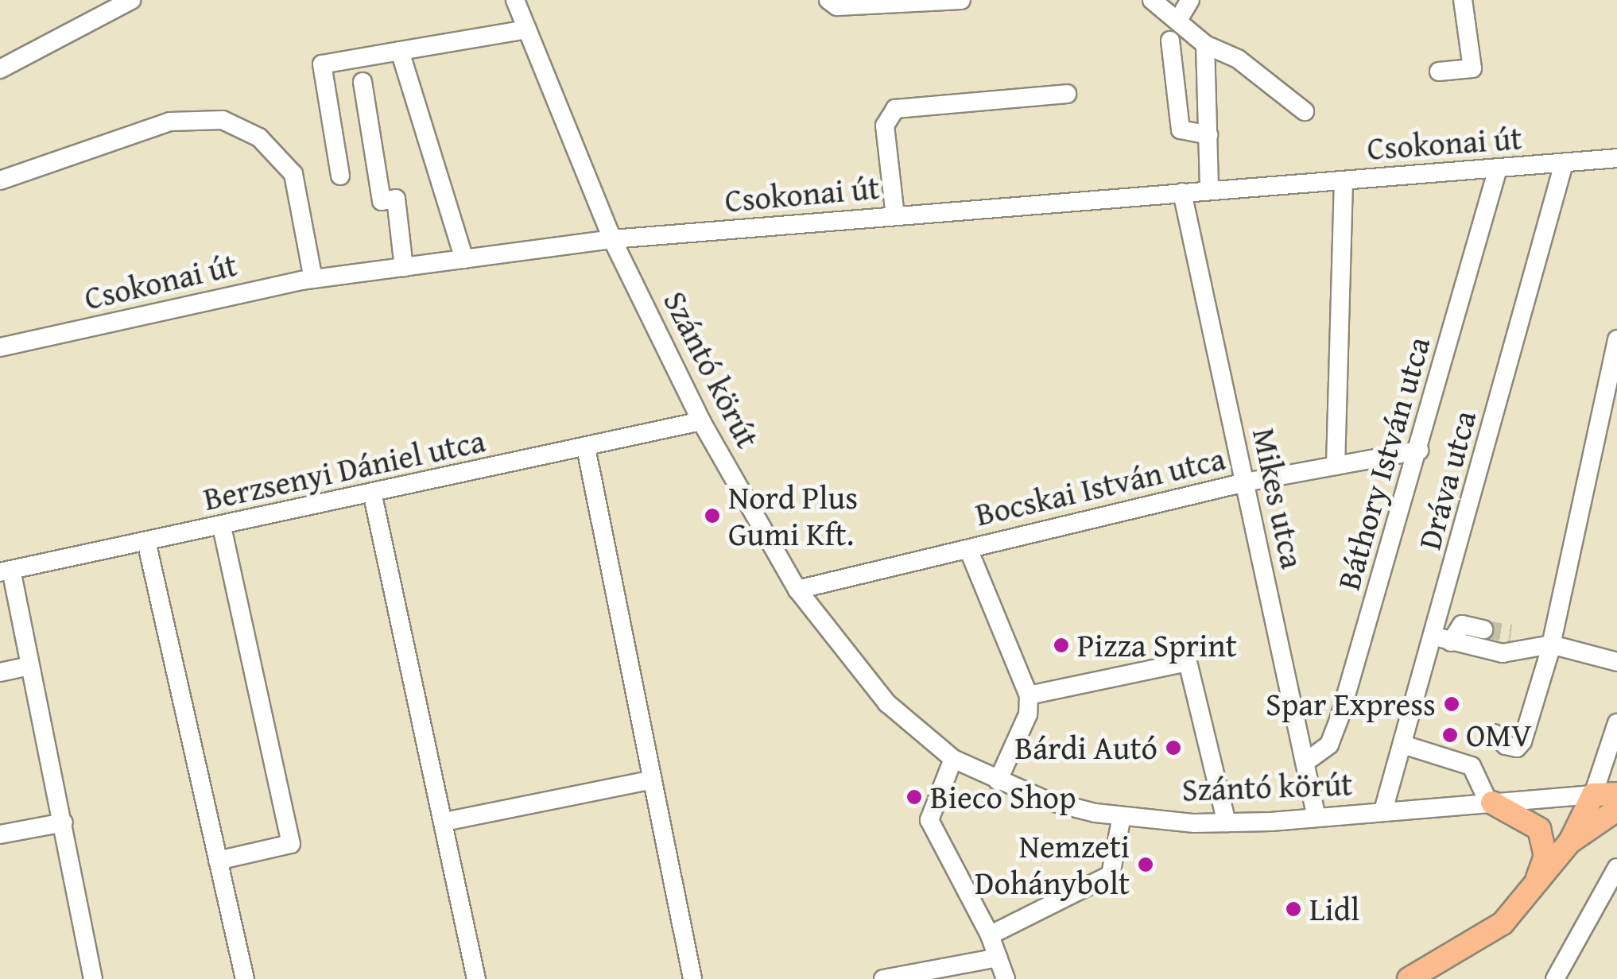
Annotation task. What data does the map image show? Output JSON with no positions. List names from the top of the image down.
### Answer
{
  "streets": {
    "street": [
      "Csokonai út",
      "Szántó körút",
      "Báthory István utca",
      "Berzsenyi Dániel utca",
      "Dráva utca",
      "Bocskai István utca",
      "Mikes utca"
    ]
  },
  "crossings": [
    ["Csokonai út", "Szántó körút"],
    ["Csokonai út", "Báthory István utca"],
    ["Csokonai út", "Dráva utca"],
    ["Csokonai út", "Mikes utca"],
    ["Szántó körút", "Berzsenyi Dániel utca"],
    ["Szántó körút", "Dráva utca"],
    ["Szántó körút", "Bocskai István utca"],
    ["Szántó körút", "Mikes utca"],
    ["Báthory István utca", "Bocskai István utca"],
    ["Báthory István utca", "Mikes utca"],
    ["Bocskai István utca", "Mikes utca"]
  ],
  "places": [
    "Nord Plus Gumi Kft.",
    "Pizza Sprint",
    "Spar Express",
    "OMV",
    "Bárdi Autó",
    "Bieco Shop",
    "Nemzeti Dohánybolt",
    "Lidl"
  ]
}
